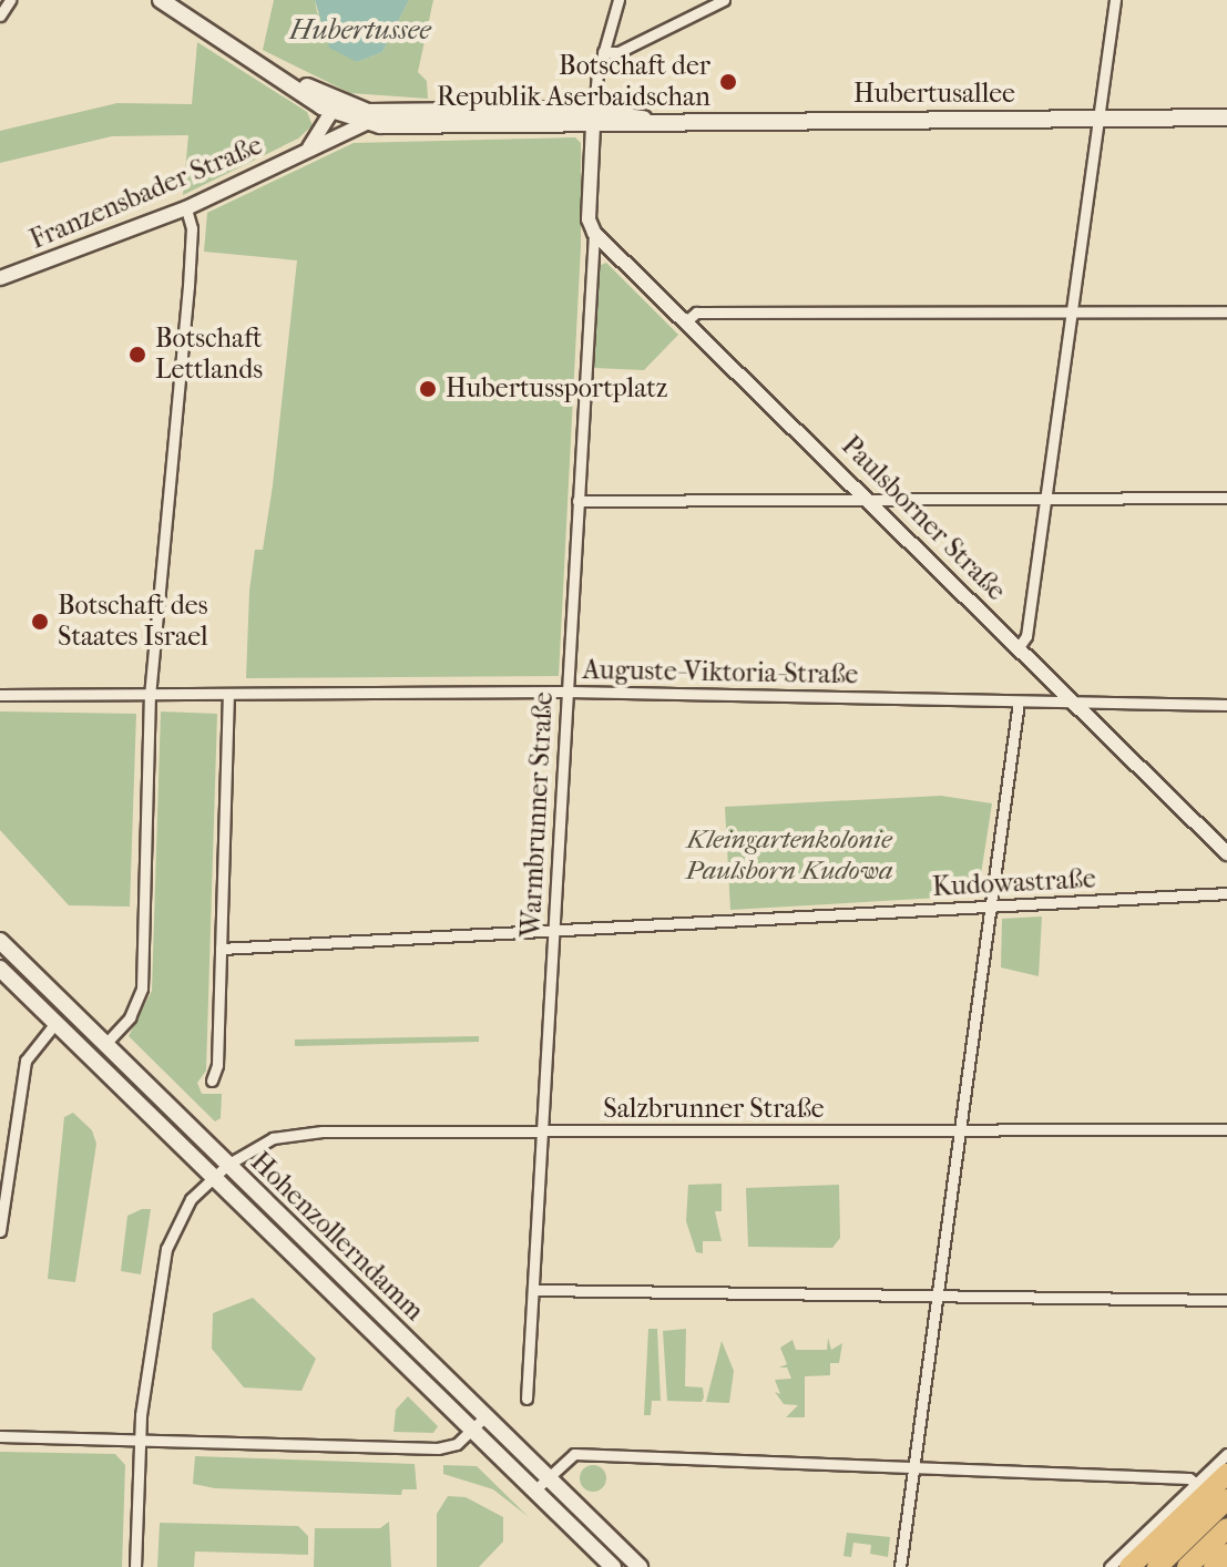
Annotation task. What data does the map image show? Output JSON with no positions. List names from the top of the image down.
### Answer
{
  "streets": {
    "main road": ["Hubertusallee", "Hohenzollerndamm"],
    "street": [
      "Franzensbader Straße",
      "Paulsborner Straße",
      "Auguste-Viktoria-Straße",
      "Warmbrunner Straße",
      "Kudowastraße",
      "Salzbrunner Straße"
    ]
  },
  "crossings": [
    ["Hubertusallee", "Franzensbader Straße"],
    ["Hubertusallee", "Warmbrunner Straße"],
    ["Paulsborner Straße", "Auguste-Viktoria-Straße"],
    ["Paulsborner Straße", "Warmbrunner Straße"],
    ["Auguste-Viktoria-Straße", "Warmbrunner Straße"],
    ["Warmbrunner Straße", "Kudowastraße"],
    ["Warmbrunner Straße", "Salzbrunner Straße"],
    ["Salzbrunner Straße", "Hohenzollerndamm"]
  ],
  "water": ["Hubertussee"],
  "parks": ["Kleingartenkolonie Paulsborn Kudowa"],
  "places": [
    "Botschaft der Republik Aserbaidschan",
    "Botschaft Lettlands",
    "Hubertussportplatz",
    "Botschaft des Staates Israel"
  ]
}
